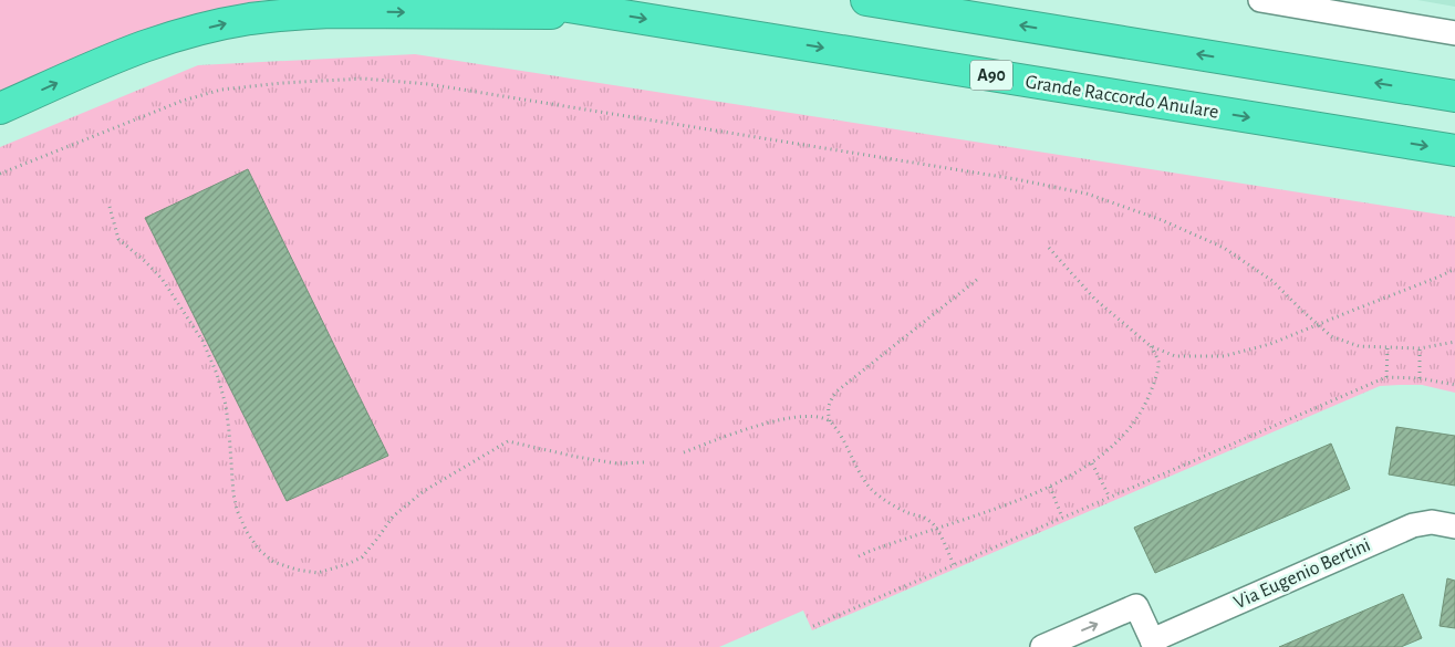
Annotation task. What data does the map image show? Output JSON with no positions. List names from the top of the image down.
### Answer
{
  "streets": {
    "highway": ["A90", "Grande Raccordo Anulare"],
    "street": ["Via Eugenio Bertini"]
  }
}
